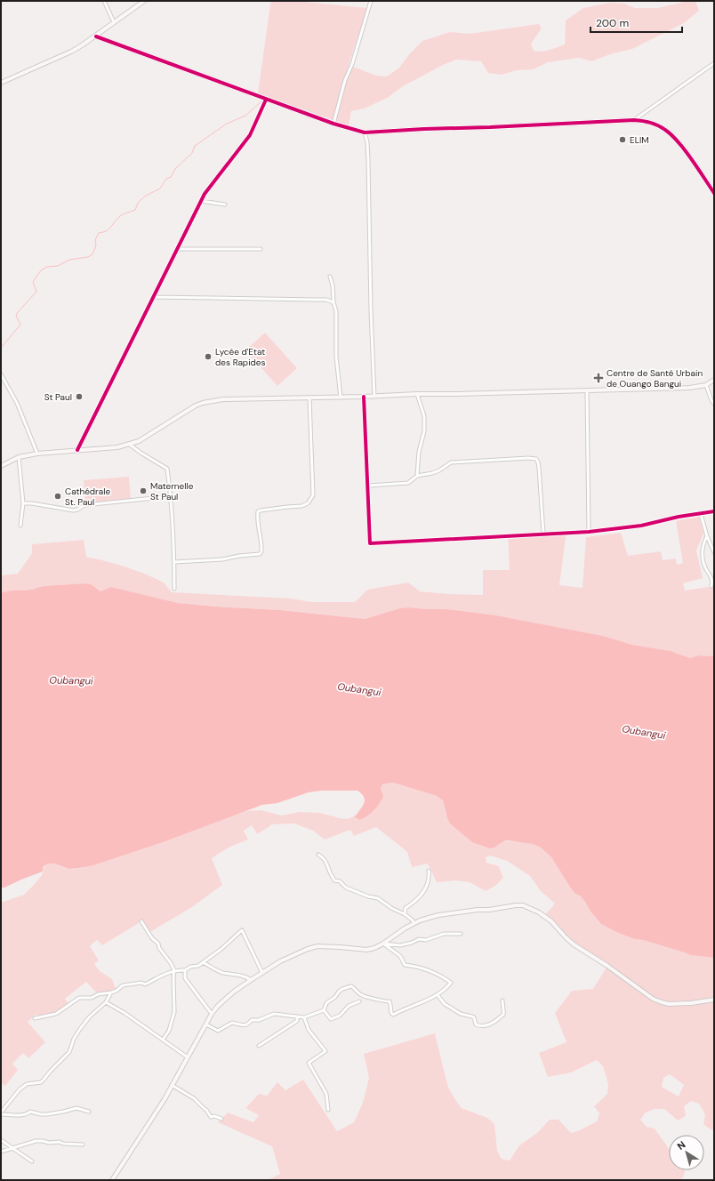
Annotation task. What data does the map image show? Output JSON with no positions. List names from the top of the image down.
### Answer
{
  "water": ["Oubangui"],
  "places": {
    "other": [
      "ELIM",
      "Lycée d'Etat des Rapides",
      "St Paul",
      "Maternelle St Paul",
      "Cathédrale St. Paul"
    ],
    "health": ["Centre de Santé Urbain de Ouango Bangui"]
  },
  "scale_bar": "200 m",
  "north": "top left"
}
